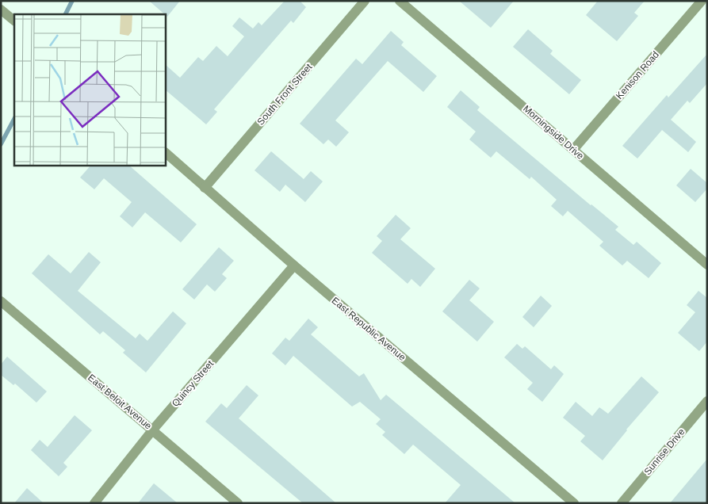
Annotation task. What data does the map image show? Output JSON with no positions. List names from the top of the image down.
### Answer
{
  "streets": {
    "street": [
      "Kenison Road",
      "South Front Street",
      "Morningside Drive",
      "East Republic Avenue",
      "Quincy Street",
      "East Beloit Avenue",
      "Sunrise Drive"
    ]
  },
  "crossings": [
    ["Kenison Road", "Morningside Drive"],
    ["South Front Street", "East Republic Avenue"],
    ["East Republic Avenue", "Quincy Street"],
    ["Quincy Street", "East Beloit Avenue"]
  ]
}
